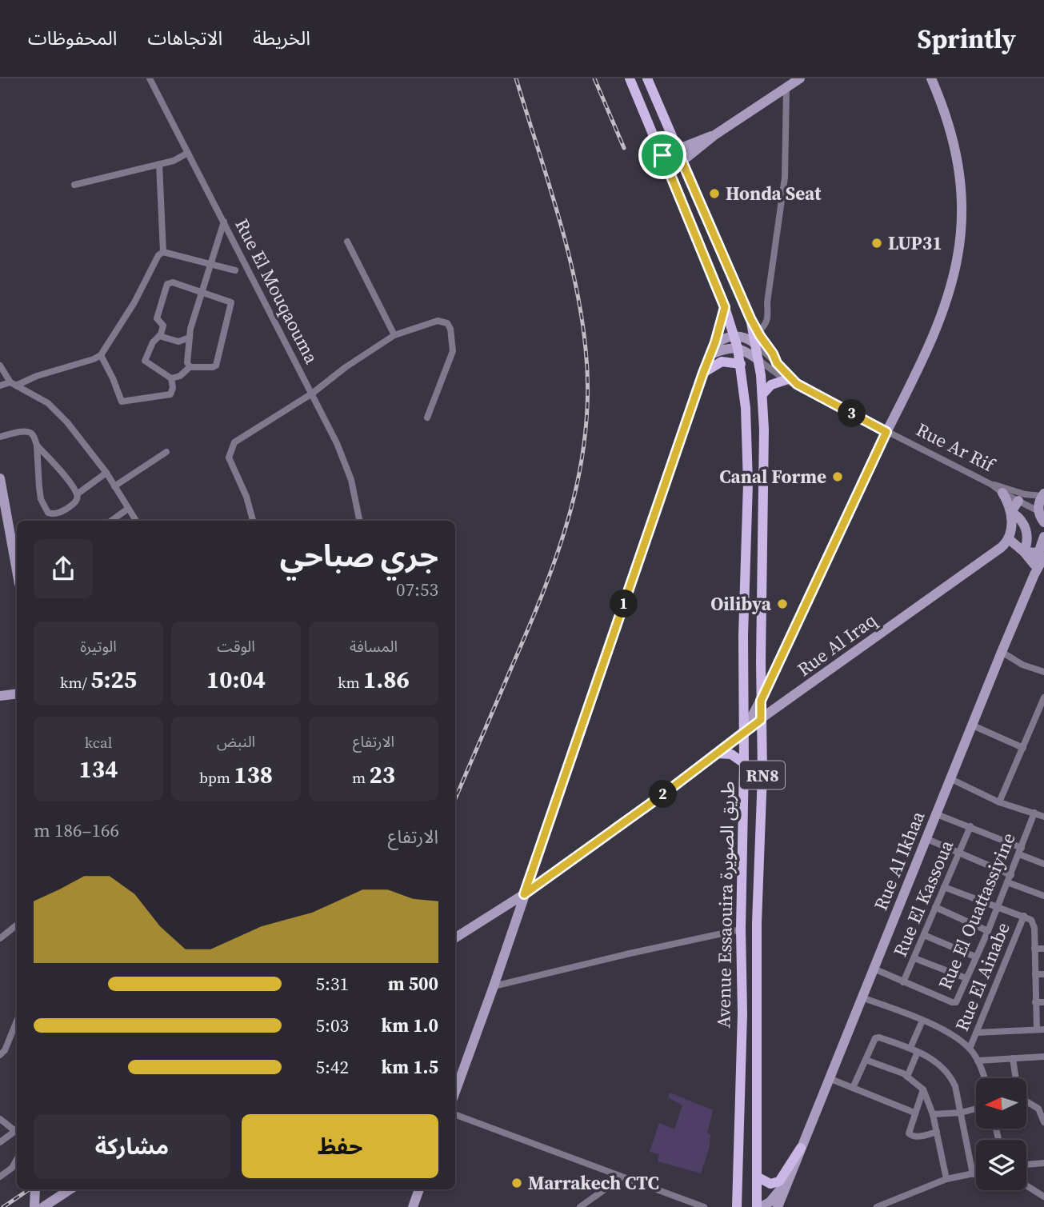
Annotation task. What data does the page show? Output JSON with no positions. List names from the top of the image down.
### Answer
{
  "streets": {
    "main road": ["RN8", "Avenue Essaouira طريق الصويرة"],
    "street": [
      "Rue El Mouqaouma",
      "Rue Ar Rif",
      "Rue Al Iraq",
      "Rue Al Ikhaa",
      "Rue El Kassoua",
      "Rue El Ouattassiyine",
      "Rue El Ainabe"
    ]
  },
  "crossings": [
    ["Rue Ar Rif", "RN8"],
    ["Rue Ar Rif", "Avenue Essaouira طريق الصويرة"],
    ["Rue Al Iraq", "Avenue Essaouira طريق الصويرة"],
    ["RN8", "Avenue Essaouira طريق الصويرة"],
    ["Rue Al Ikhaa", "Avenue Essaouira طريق الصويرة"],
    ["Rue Al Ikhaa", "Rue El Ouattassiyine"],
    ["Rue El Kassoua", "Rue El Ouattassiyine"]
  ],
  "places": [
    "Honda Seat",
    "LUP31",
    "Canal Forme",
    "Oilibya",
    "Marrakech CTC"
  ],
  "north": "left",
  "page": {
    "header": "Sprintly",
    "nav": ["الخريطة", "الاتجاهات", "المحفوظات"],
    "pins": ["3", "1", "2"],
    "heading": ["جري صباحي", "07:53"],
    "stats": [
      ["المسافة", "1.86 km"],
      ["الوقت", "10:04"],
      ["الوتيرة", "5:25 /km"],
      ["الارتفاع", "23 m"],
      ["النبض", "138 bpm"],
      ["kcal", "134"]
    ],
    "chart": ["الارتفاع", "166–186 m"],
    "list": [
      {
        "name": "500 m",
        "note": "5:31"
      },
      {
        "name": "1.0 km",
        "note": "5:03"
      },
      {
        "name": "1.5 km",
        "note": "5:42"
      }
    ],
    "buttons": ["حفظ", "مشاركة"]
  }
}
